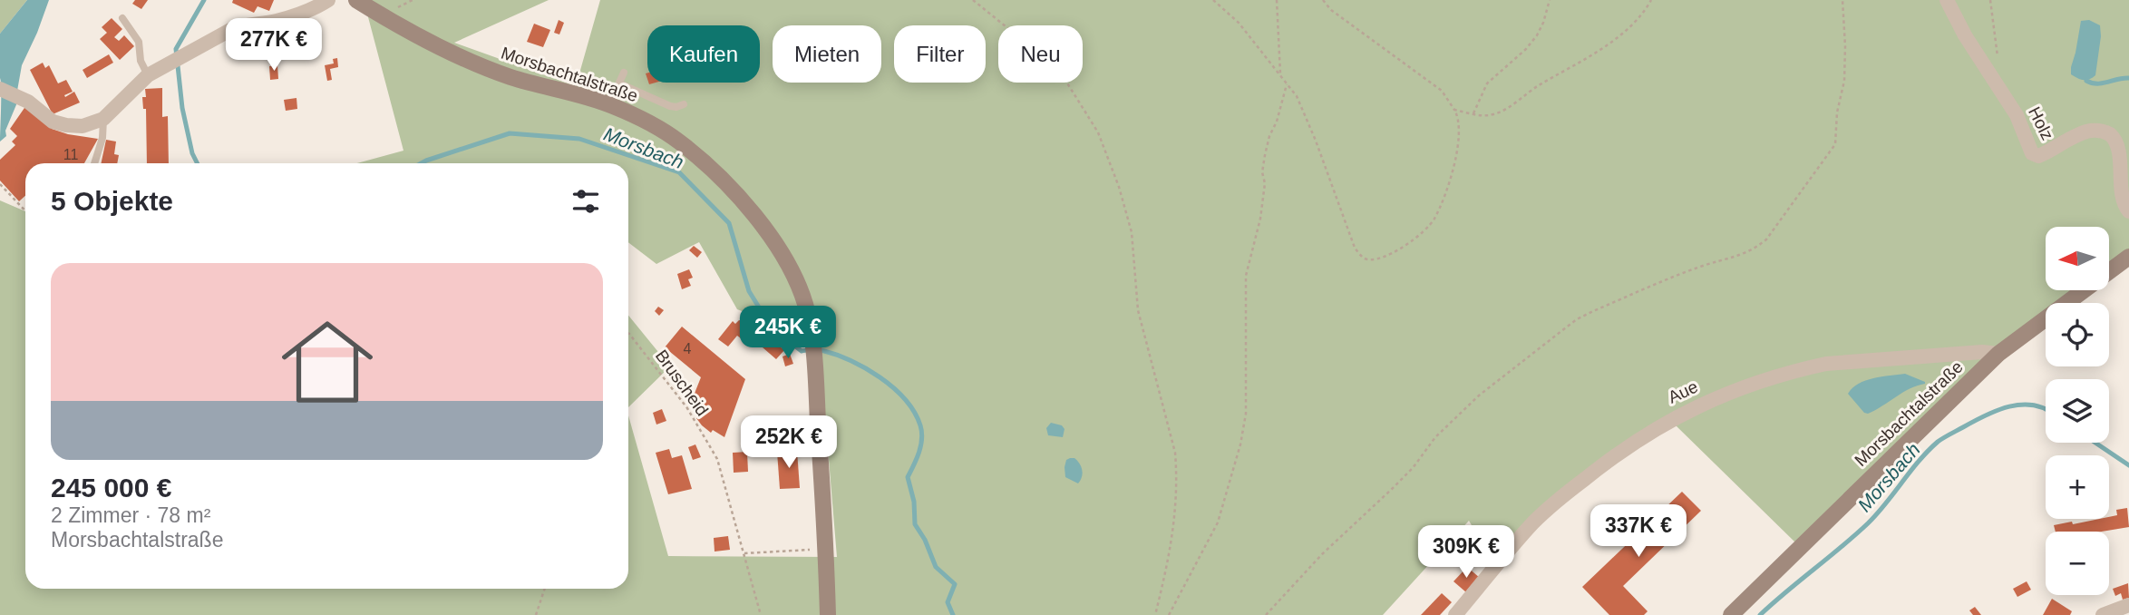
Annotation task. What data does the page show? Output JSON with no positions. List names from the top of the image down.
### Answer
{
  "streets": {
    "main road": ["Morsbachtalstraße"],
    "street": ["Holz", "Aue"],
    "path": ["Bruscheid"]
  },
  "crossings": [
    ["Morsbachtalstraße", "Aue"]
  ],
  "water": ["Morsbach"],
  "house_numbers": ["11", "4"],
  "north": "left",
  "page": {
    "price": [
      "277K €",
      "245K €",
      "252K €",
      "337K €",
      "309K €"
    ],
    "chip": [
      "Kaufen",
      "Mieten",
      "Filter",
      "Neu"
    ],
    "heading": "5 Objekte",
    "map_buttons": ["+", "−"],
    "list": [
      {
        "name": "245 000 €",
        "note": "2 Zimmer · 78 m² · Morsbachtalstraße"
      }
    ]
  }
}
